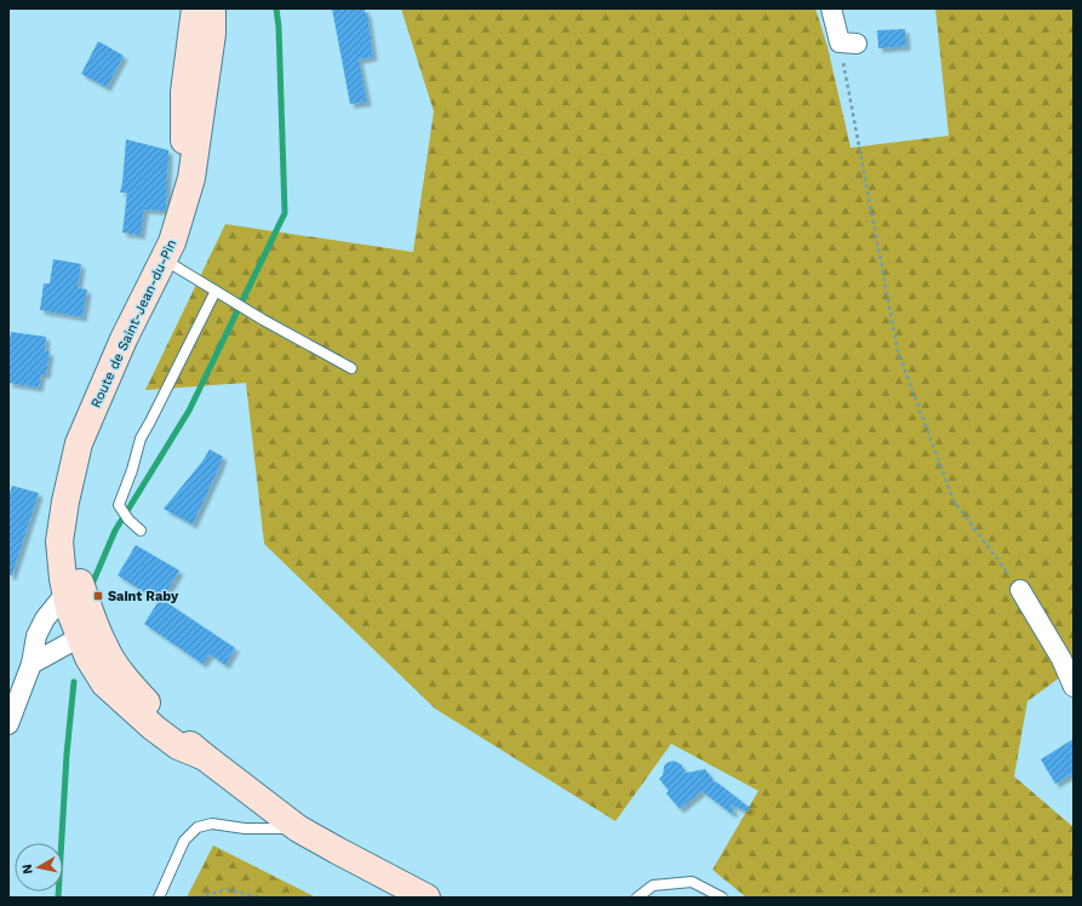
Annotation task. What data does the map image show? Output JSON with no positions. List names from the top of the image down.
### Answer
{
  "streets": {
    "main road": ["Route de Saint-Jean-du-Pin"]
  },
  "places": {
    "transit": ["Saint Raby"]
  },
  "north": "left"
}
